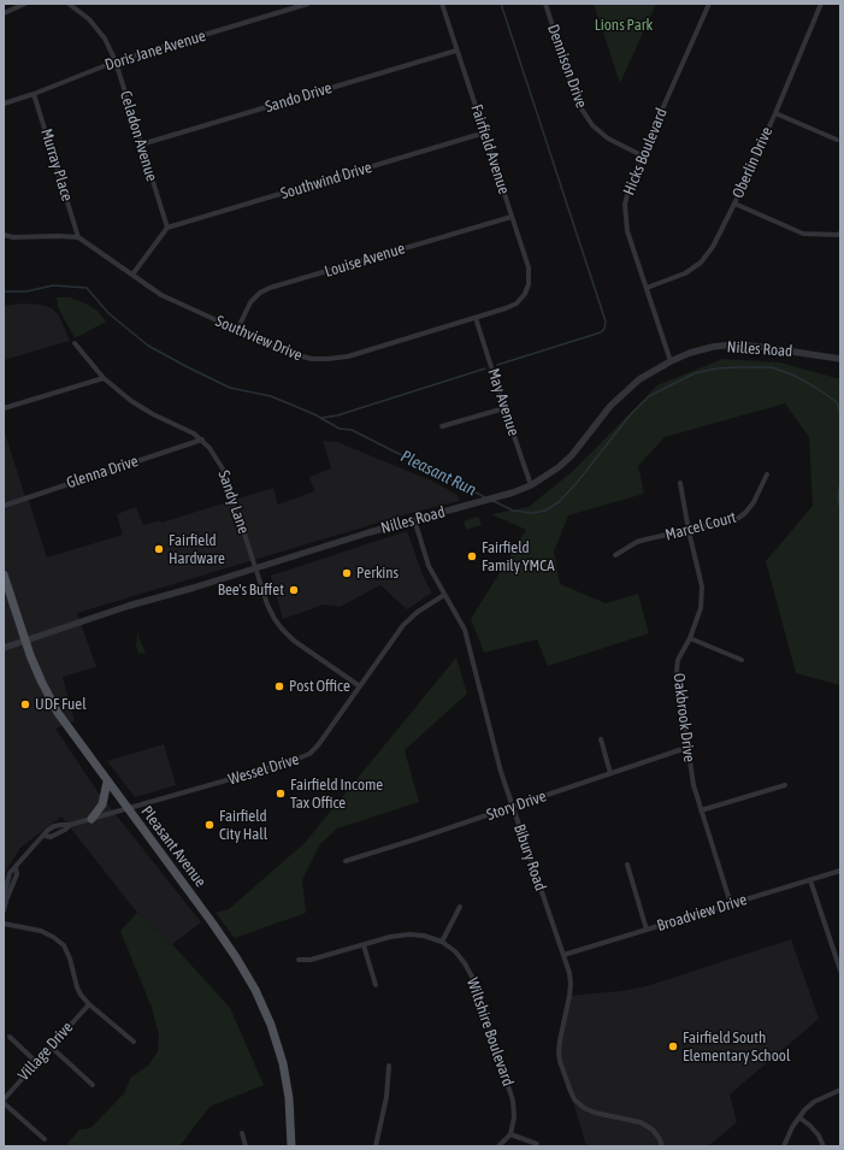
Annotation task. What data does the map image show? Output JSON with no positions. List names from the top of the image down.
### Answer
{
  "streets": {
    "main road": ["Pleasant Avenue"],
    "street": [
      "Doris Jane Avenue",
      "Dennison Drive",
      "Sando Drive",
      "Celadon Avenue",
      "Fairfield Avenue",
      "Hicks Boulevard",
      "Oberlin Drive",
      "Murray Place",
      "Southwind Drive",
      "Louise Avenue",
      "Southview Drive",
      "Nilles Road",
      "May Avenue",
      "Glenna Drive",
      "Sandy Lane",
      "Marcel Court",
      "Oakbrook Drive",
      "Wessel Drive",
      "Story Drive",
      "Bibury Road",
      "Broadview Drive",
      "Wiltshire Boulevard",
      "Village Drive"
    ]
  },
  "crossings": [
    ["Doris Jane Avenue", "Celadon Avenue"],
    ["Doris Jane Avenue", "Murray Place"],
    ["Dennison Drive", "Hicks Boulevard"],
    ["Sando Drive", "Celadon Avenue"],
    ["Sando Drive", "Fairfield Avenue"],
    ["Celadon Avenue", "Southwind Drive"],
    ["Fairfield Avenue", "Southwind Drive"],
    ["Fairfield Avenue", "Louise Avenue"],
    ["Fairfield Avenue", "Southview Drive"],
    ["Hicks Boulevard", "Oberlin Drive"],
    ["Hicks Boulevard", "Nilles Road"],
    ["Murray Place", "Southview Drive"],
    ["Louise Avenue", "Southview Drive"],
    ["Southview Drive", "May Avenue"],
    ["Nilles Road", "May Avenue"],
    ["Nilles Road", "Sandy Lane"],
    ["Nilles Road", "Pleasant Avenue"],
    ["Nilles Road", "Bibury Road"],
    ["Glenna Drive", "Sandy Lane"],
    ["Sandy Lane", "Wessel Drive"],
    ["Marcel Court", "Oakbrook Drive"],
    ["Oakbrook Drive", "Story Drive"],
    ["Oakbrook Drive", "Broadview Drive"],
    ["Wessel Drive", "Pleasant Avenue"],
    ["Wessel Drive", "Bibury Road"],
    ["Story Drive", "Bibury Road"],
    ["Bibury Road", "Broadview Drive"]
  ],
  "water": ["Pleasant Run"],
  "parks": ["Lions Park"],
  "places": [
    "Fairfield Hardware",
    "Fairfield Family YMCA",
    "Perkins",
    "Bee's Buffet",
    "Post Office",
    "UDF Fuel",
    "Fairfield Income Tax Office",
    "Fairfield City Hall",
    "Fairfield South Elementary School"
  ]
}
